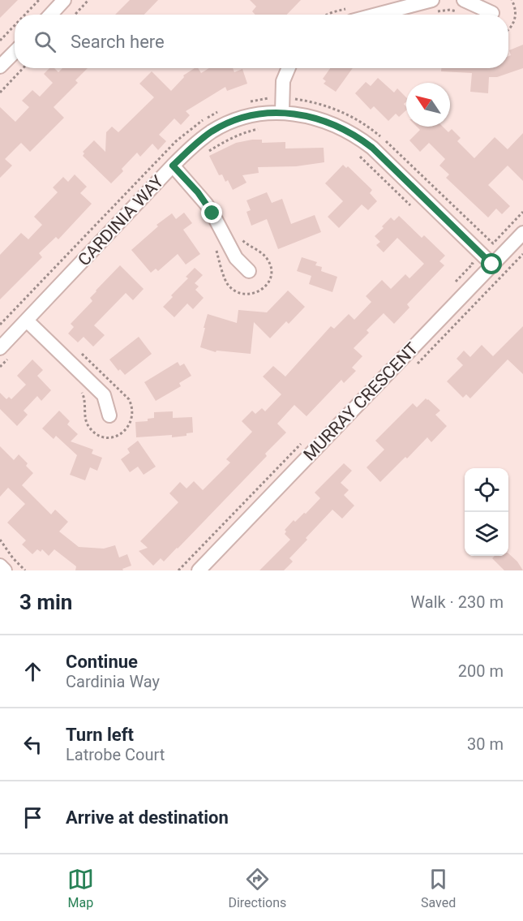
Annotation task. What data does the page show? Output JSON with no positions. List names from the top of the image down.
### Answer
{
  "streets": {
    "street": ["CARDINIA WAY", "MURRAY CRESCENT"]
  },
  "crossings": [
    ["CARDINIA WAY", "MURRAY CRESCENT"]
  ],
  "north": "top left",
  "page": {
    "search": "Search here",
    "heading": ["3 min", "Walk · 230 m"],
    "list": [
      ["Continue", "Cardinia Way", "200 m"],
      ["Turn left", "Latrobe Court", "30 m"],
      "Arrive at destination"
    ],
    "nav": ["Map", "Directions", "Saved"]
  }
}
